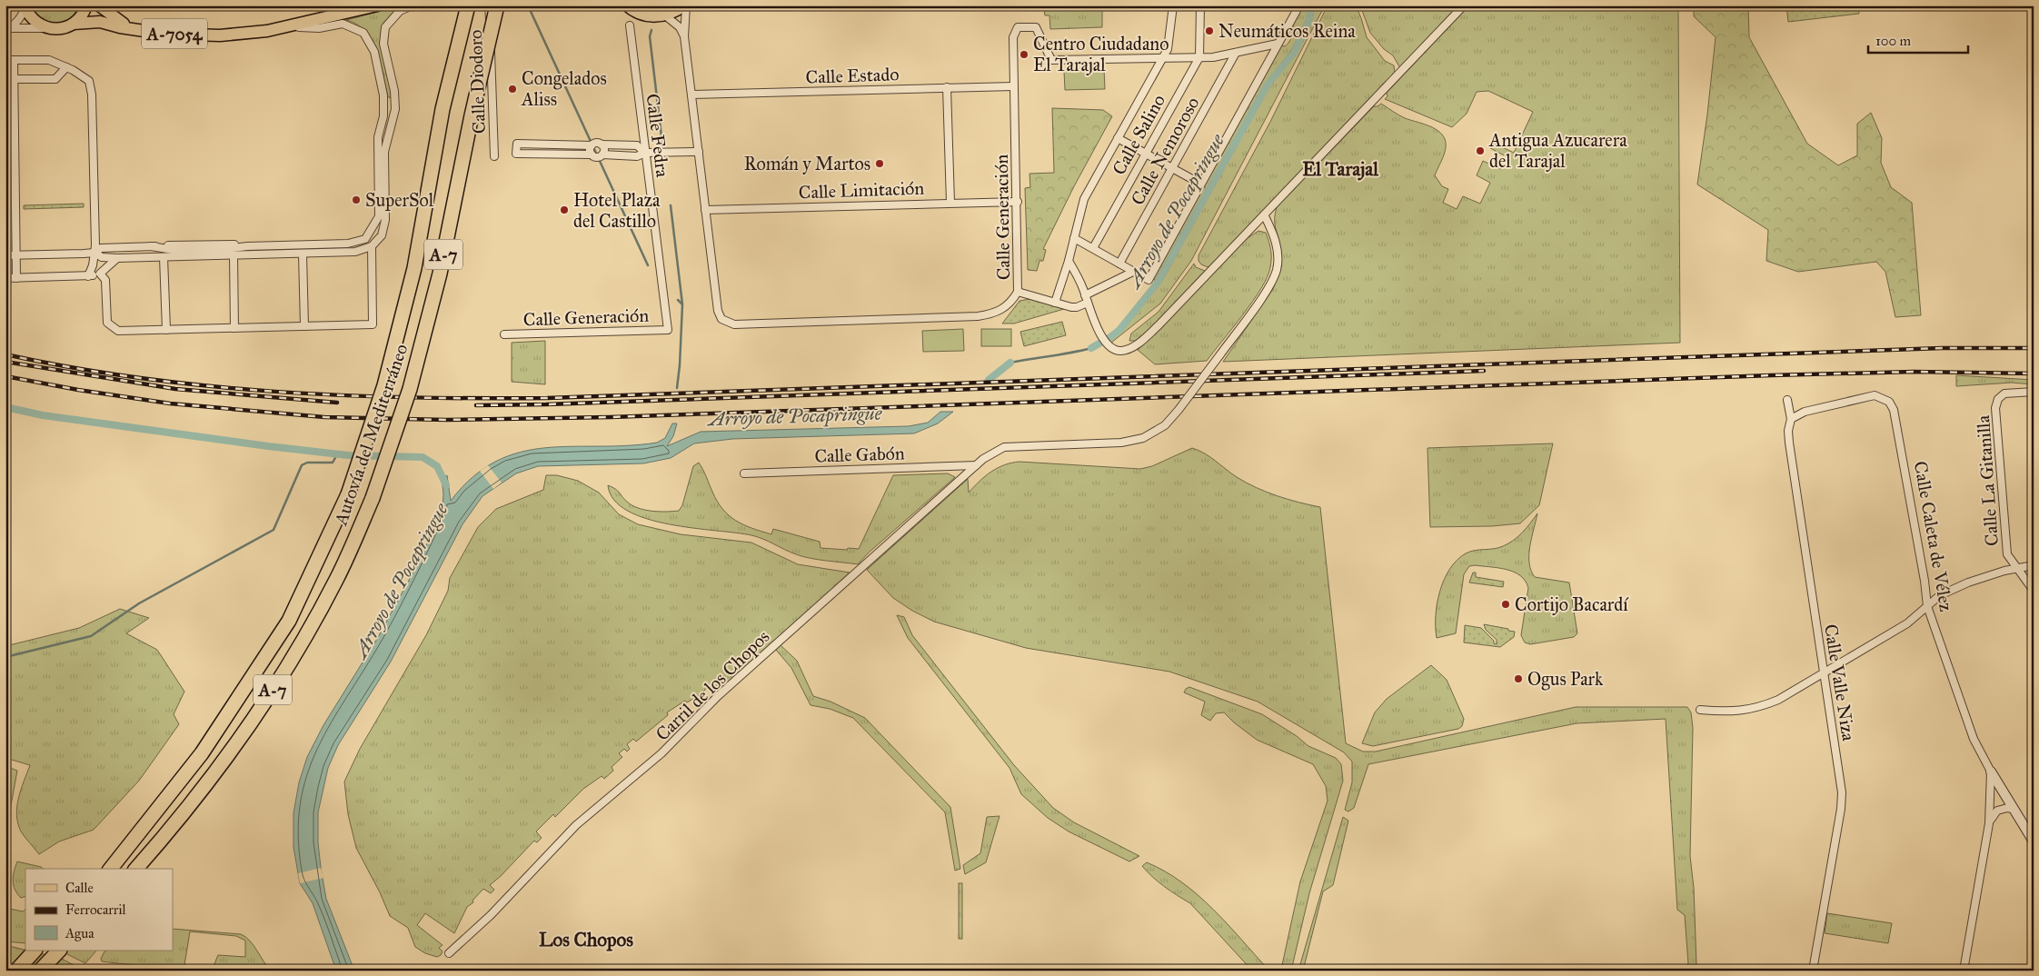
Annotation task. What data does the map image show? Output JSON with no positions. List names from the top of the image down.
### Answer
{
  "streets": {
    "highway": ["A-7", "Autovía del Mediterráneo"],
    "main road": ["A-7054"],
    "street": [
      "Calle Estado",
      "Calle Diodoro",
      "Calle Salino",
      "Calle Fedra",
      "Calle Nemoroso",
      "Calle Limitación",
      "Calle Generación",
      "Calle Gabón",
      "Calle La Gitanilla",
      "Calle Caleta de Vélez",
      "Calle Valle Niza",
      "Carril de los Chopos"
    ]
  },
  "crossings": [
    ["Calle Estado", "Calle Fedra"],
    ["Calle Estado", "Calle Generación"],
    ["Calle Fedra", "Calle Limitación"],
    ["Calle Fedra", "Calle Generación"],
    ["Calle Limitación", "Calle Generación"],
    ["Calle Gabón", "Carril de los Chopos"],
    ["Calle Caleta de Vélez", "Calle Valle Niza"]
  ],
  "districts": ["El Tarajal", "Los Chopos"],
  "water": ["Arroyo de Pocapringue"],
  "places": [
    "Neumáticos Reina",
    "Centro Ciudadano El Tarajal",
    "Congelados Aliss",
    "Antigua Azucarera del Tarajal",
    "Román y Martos",
    "SuperSol",
    "Hotel Plaza del Castillo",
    "Cortijo Bacardí",
    "Ogus Park"
  ],
  "legend": ["Calle", "Ferrocarril", "Agua"],
  "scale_bar": "100 m"
}
